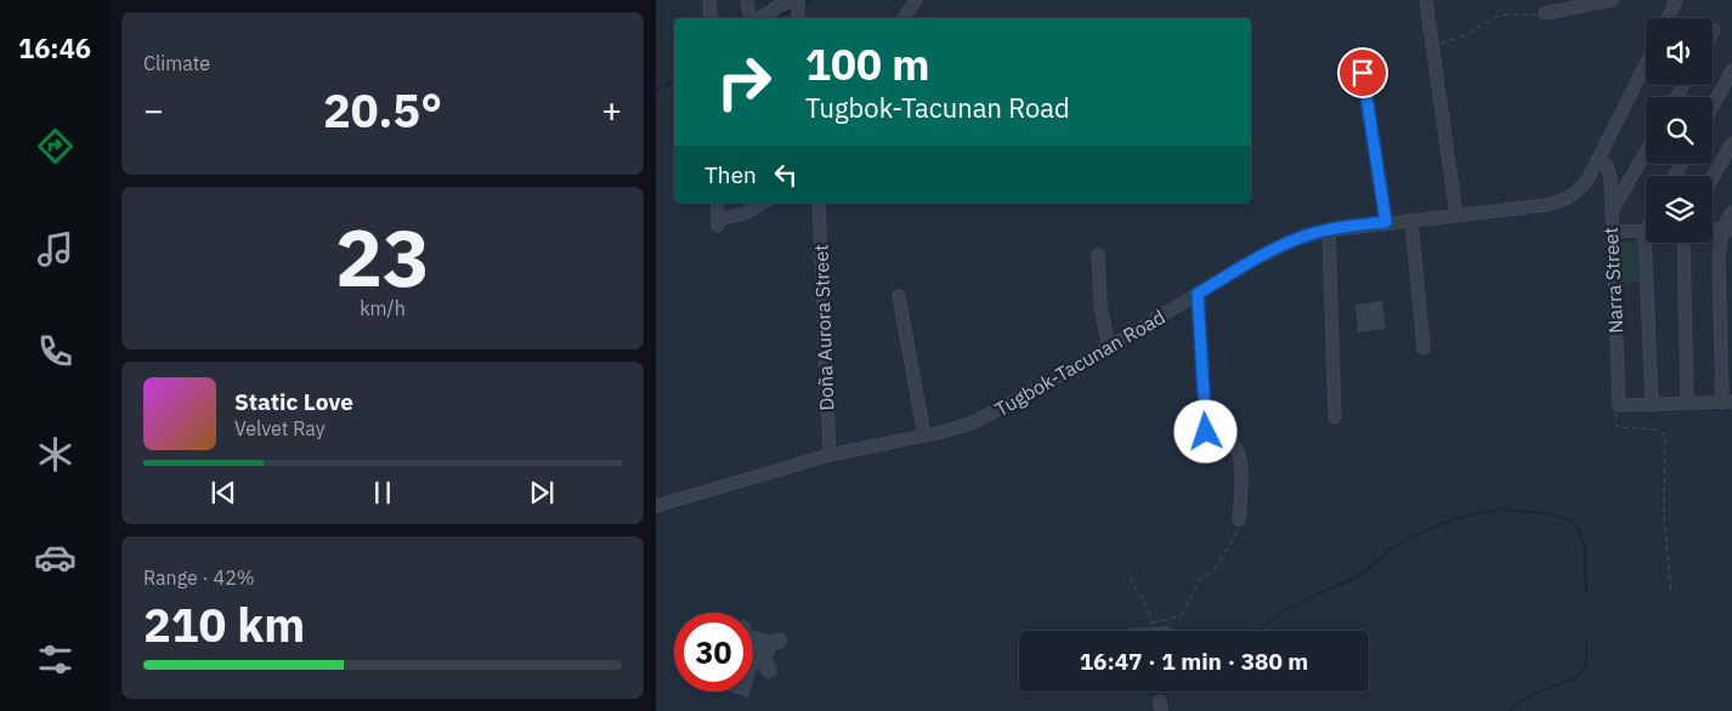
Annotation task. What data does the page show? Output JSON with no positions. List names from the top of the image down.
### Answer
{
  "streets": {
    "street": ["Narra Street", "Doña Aurora Street", "Tugbok-Tacunan Road"]
  },
  "crossings": [
    ["Narra Street", "Tugbok-Tacunan Road"],
    ["Doña Aurora Street", "Tugbok-Tacunan Road"]
  ],
  "page": {
    "tabs": "16:46",
    "tile": [
      "Climate",
      ["23", "km/h"],
      ["Range · 42%", "210 km"]
    ],
    "turn": ["100 m", "Tugbok-Tacunan Road"],
    "heat": ["−", "20.5°", "+"],
    "then": "Then",
    "song": ["Static Love", "Velvet Ray"],
    "limit": "30",
    "trip": "16:47 · 1 min · 380 m"
  }
}
